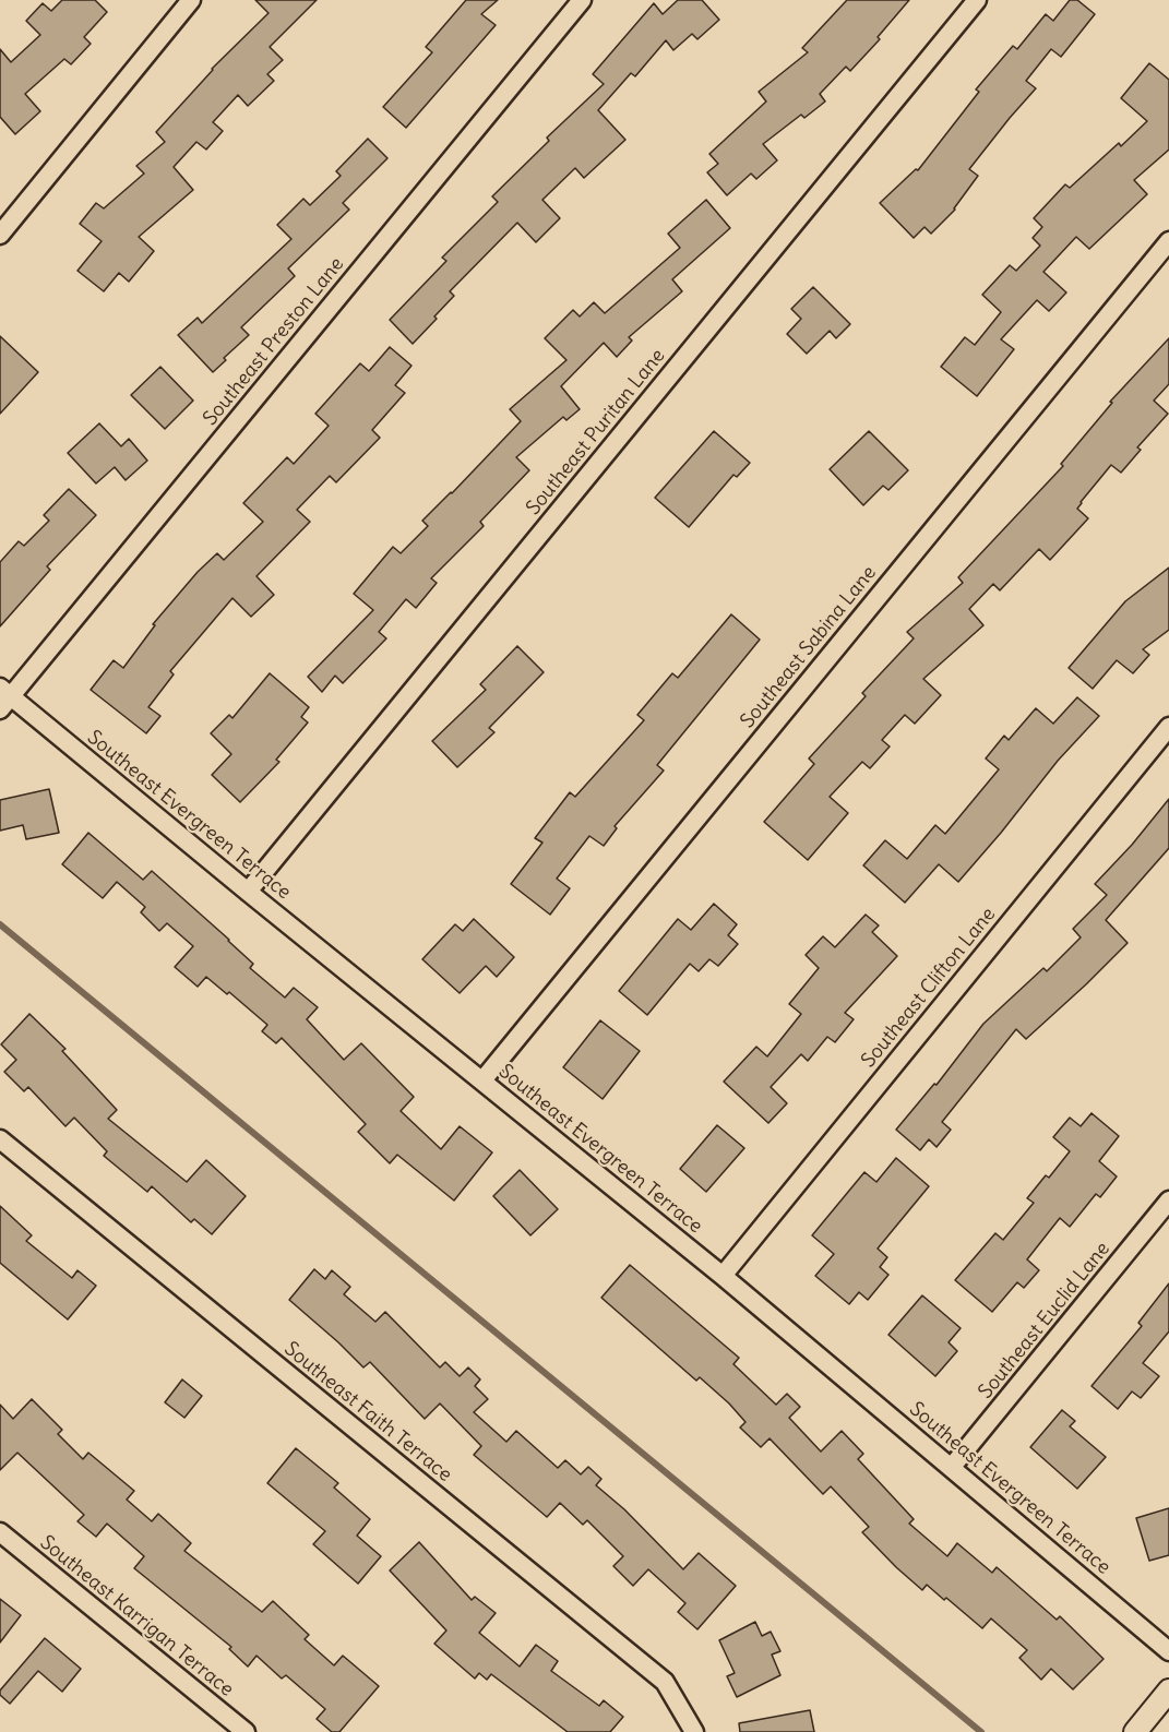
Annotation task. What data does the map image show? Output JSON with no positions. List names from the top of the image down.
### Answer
{
  "streets": {
    "street": [
      "Southeast Preston Lane",
      "Southeast Puritan Lane",
      "Southeast Sabina Lane",
      "Southeast Evergreen Terrace",
      "Southeast Clifton Lane",
      "Southeast Euclid Lane",
      "Southeast Faith Terrace",
      "Southeast Karrigan Terrace"
    ]
  },
  "crossings": [
    ["Southeast Preston Lane", "Southeast Evergreen Terrace"],
    ["Southeast Puritan Lane", "Southeast Evergreen Terrace"],
    ["Southeast Sabina Lane", "Southeast Evergreen Terrace"],
    ["Southeast Evergreen Terrace", "Southeast Clifton Lane"],
    ["Southeast Evergreen Terrace", "Southeast Euclid Lane"]
  ]
}
